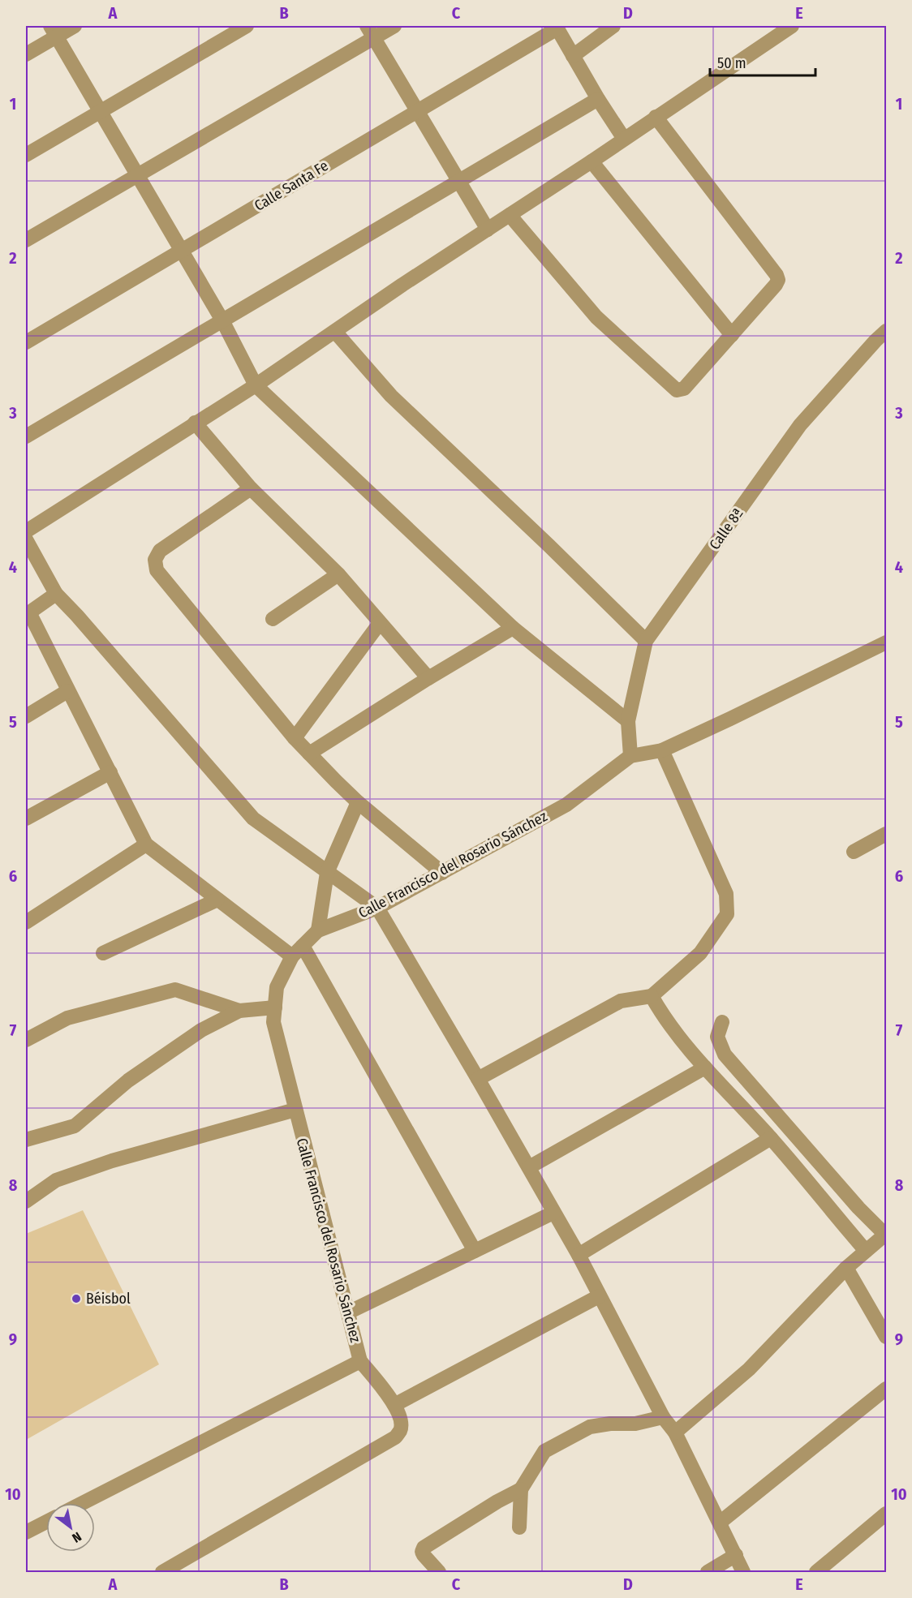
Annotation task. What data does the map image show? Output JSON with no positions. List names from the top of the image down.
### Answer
{
  "streets": {
    "street": ["Calle Santa Fe", "Calle 8ª", "Calle Francisco del Rosario Sánchez"]
  },
  "crossings": [
    ["Calle 8ª", "Calle Francisco del Rosario Sánchez"]
  ],
  "places": ["Béisbol"],
  "scale_bar": "50 m",
  "north": "bottom right",
  "grid": {
    "columns": [
      "A",
      "B",
      "C",
      "D",
      "E"
    ],
    "rows": [
      "1",
      "2",
      "3",
      "4",
      "5",
      "6",
      "7",
      "8",
      "9",
      "10"
    ]
  }
}
